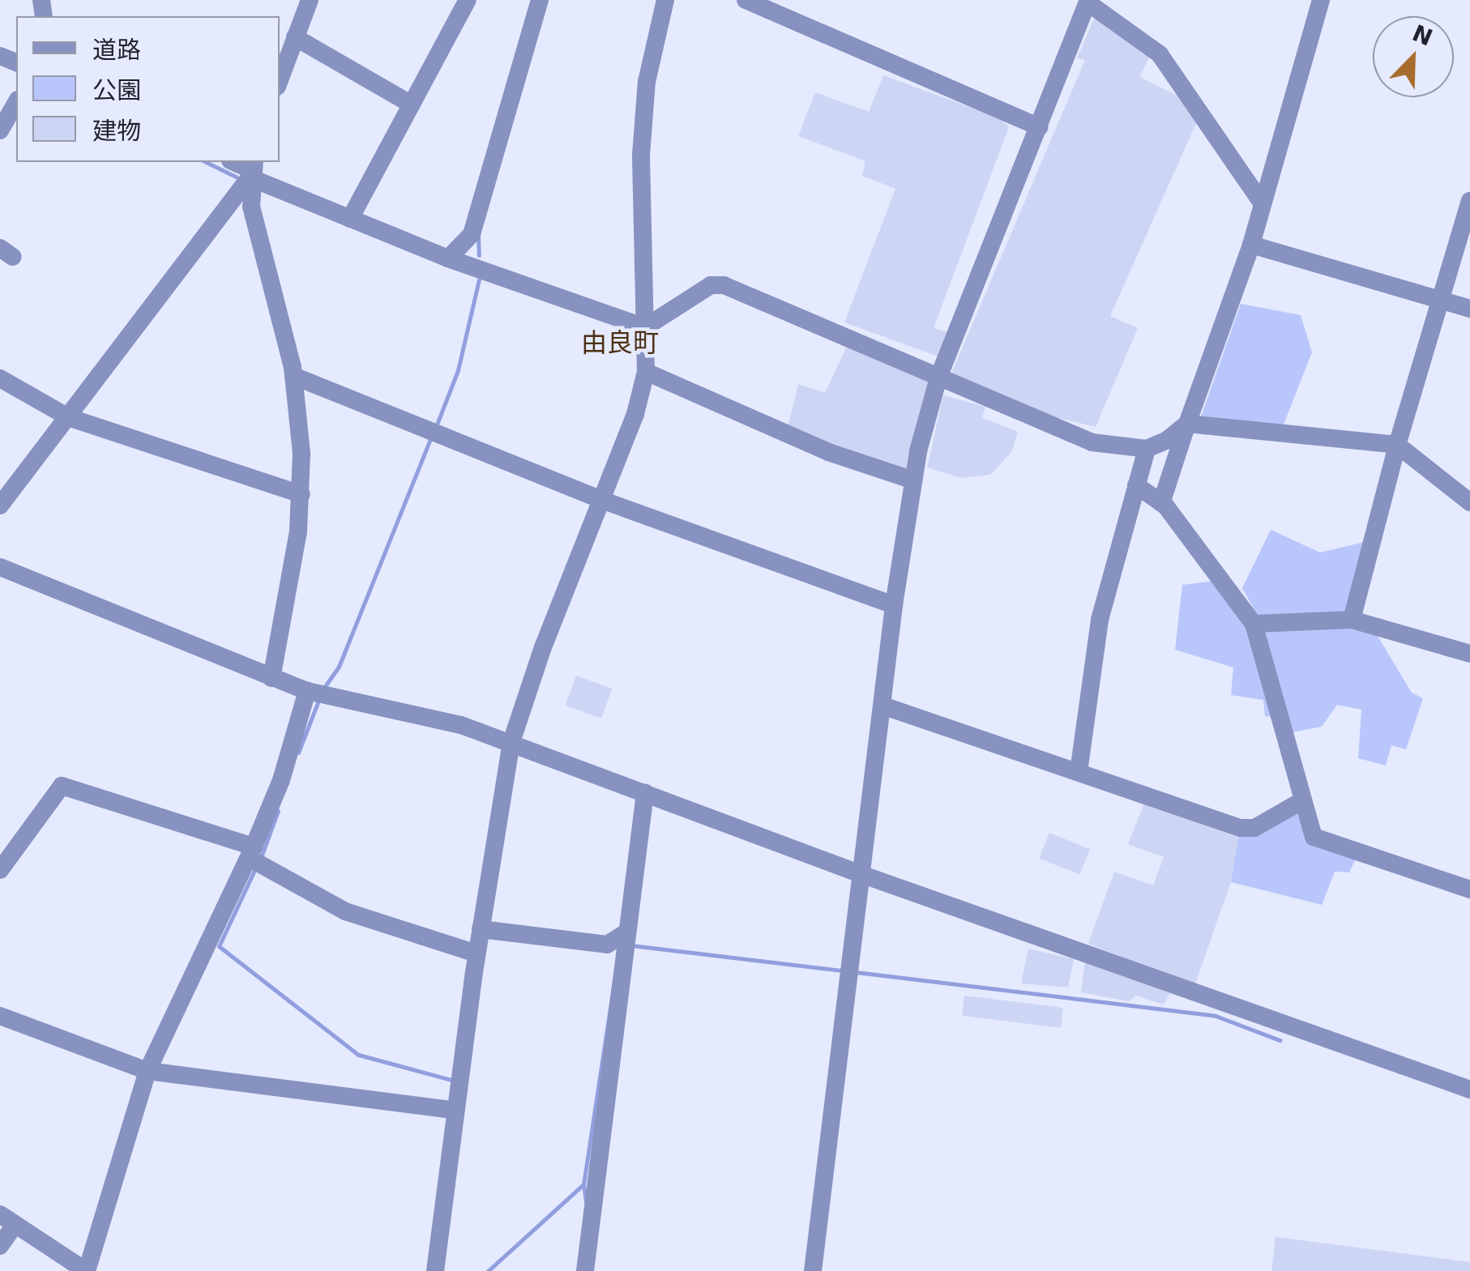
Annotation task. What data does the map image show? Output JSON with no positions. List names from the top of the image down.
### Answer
{
  "districts": ["由良町"],
  "legend": ["道路", "公園", "建物"],
  "north": "top right"
}
